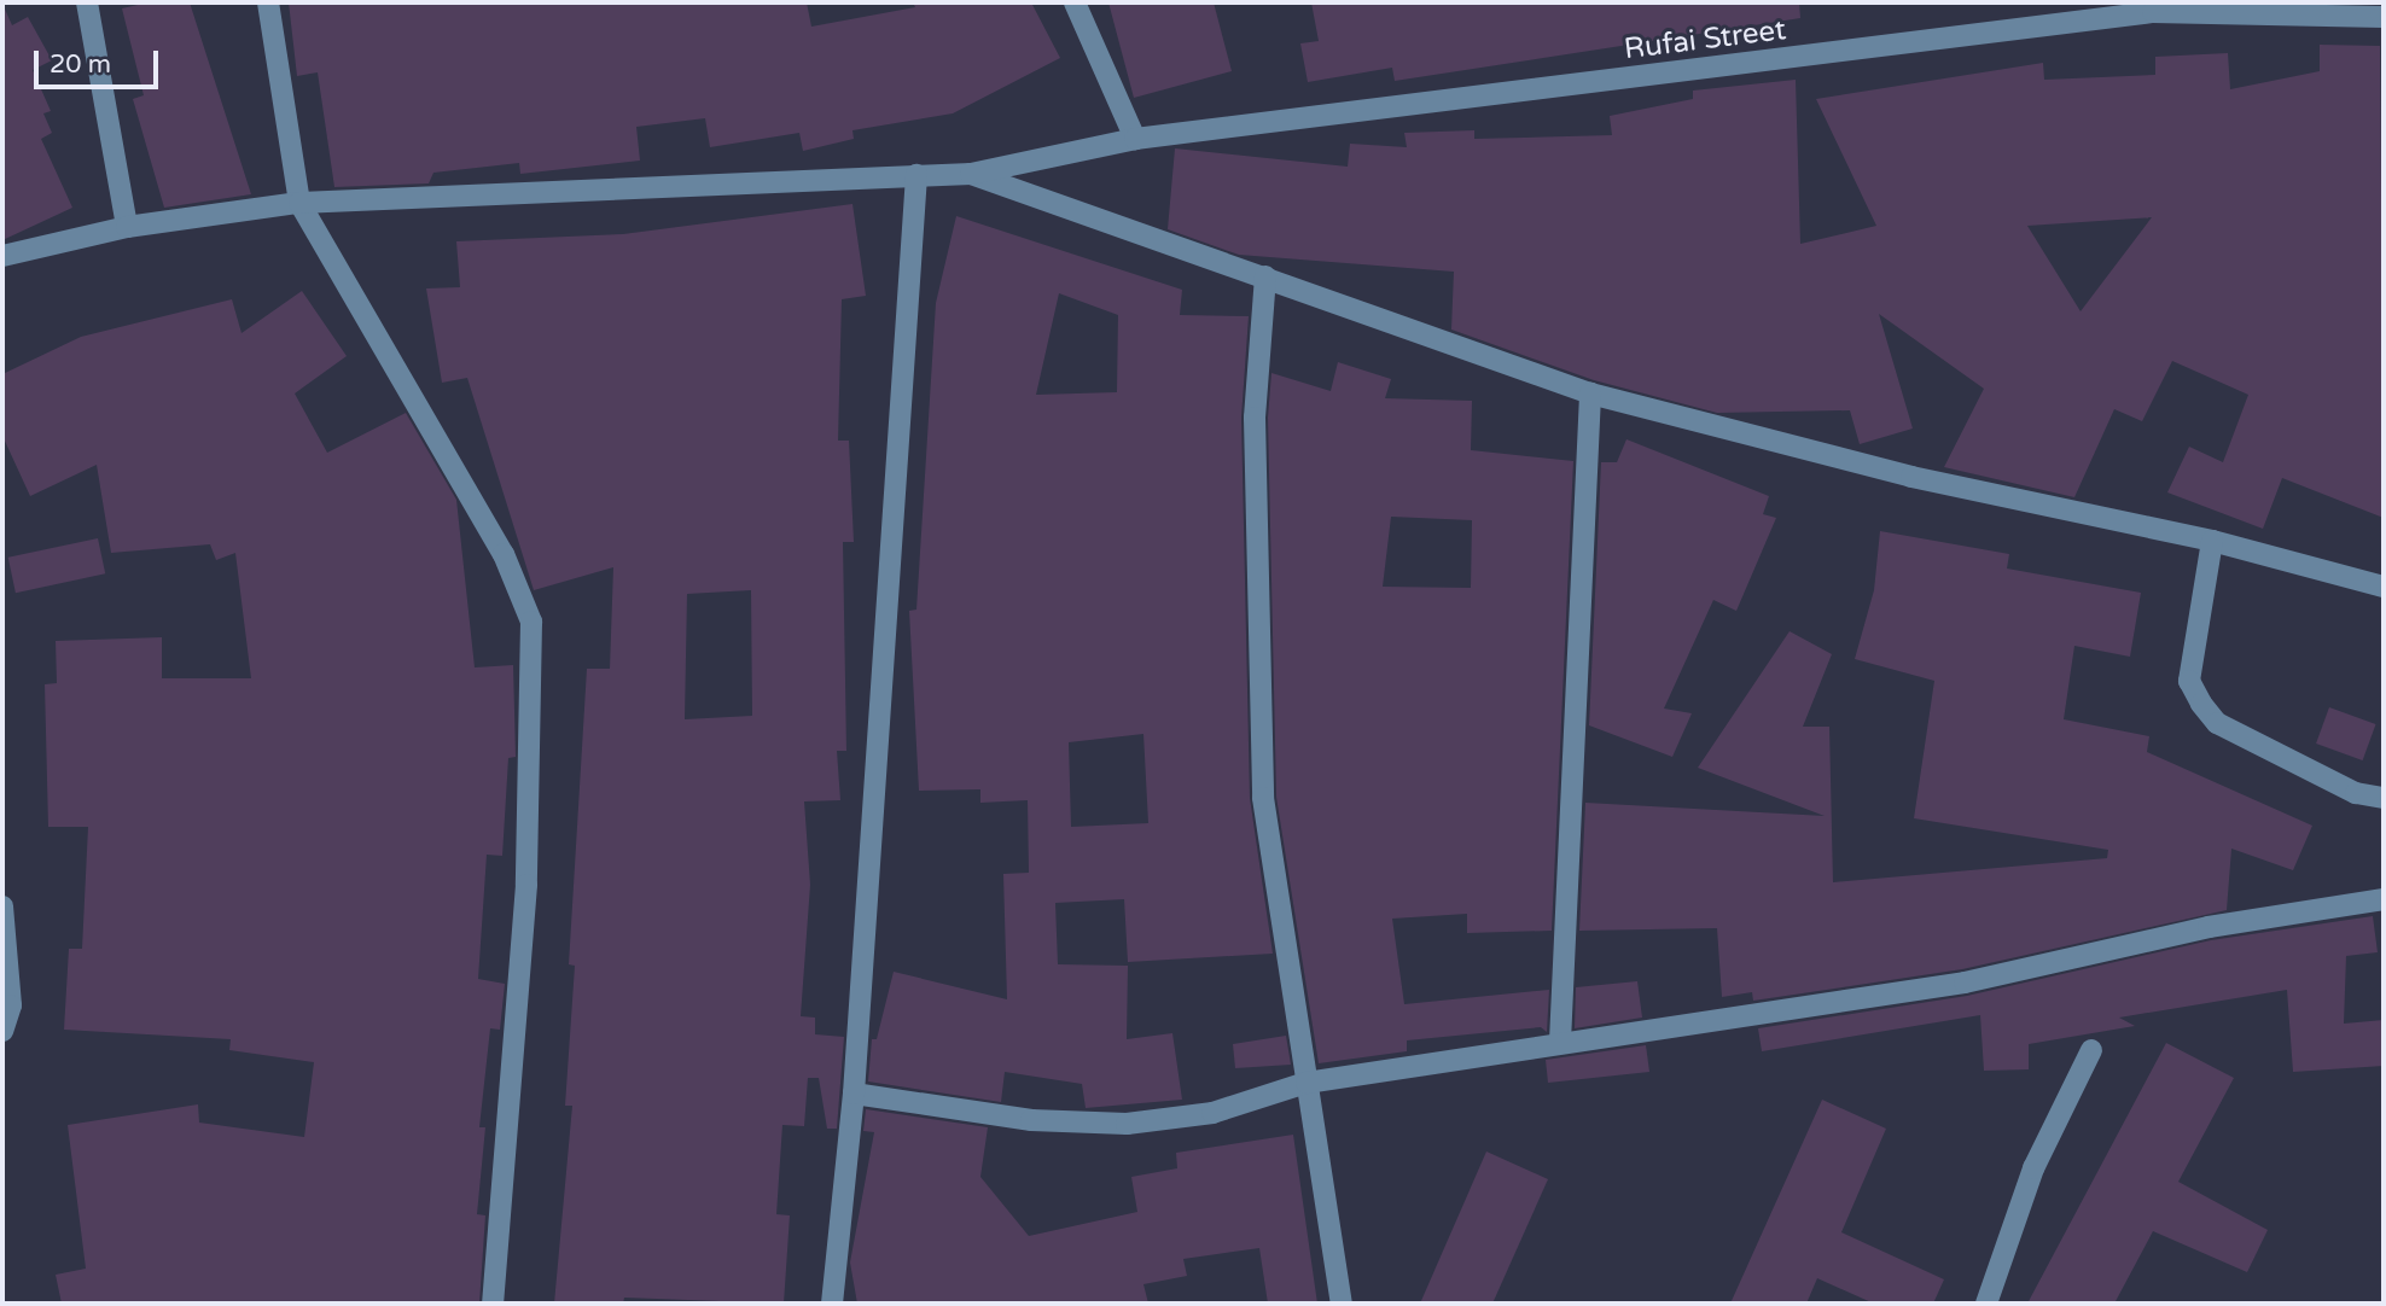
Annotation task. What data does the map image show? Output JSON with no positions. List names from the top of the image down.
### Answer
{
  "streets": {
    "street": ["Rufai Street"]
  },
  "scale_bar": "20 m"
}
